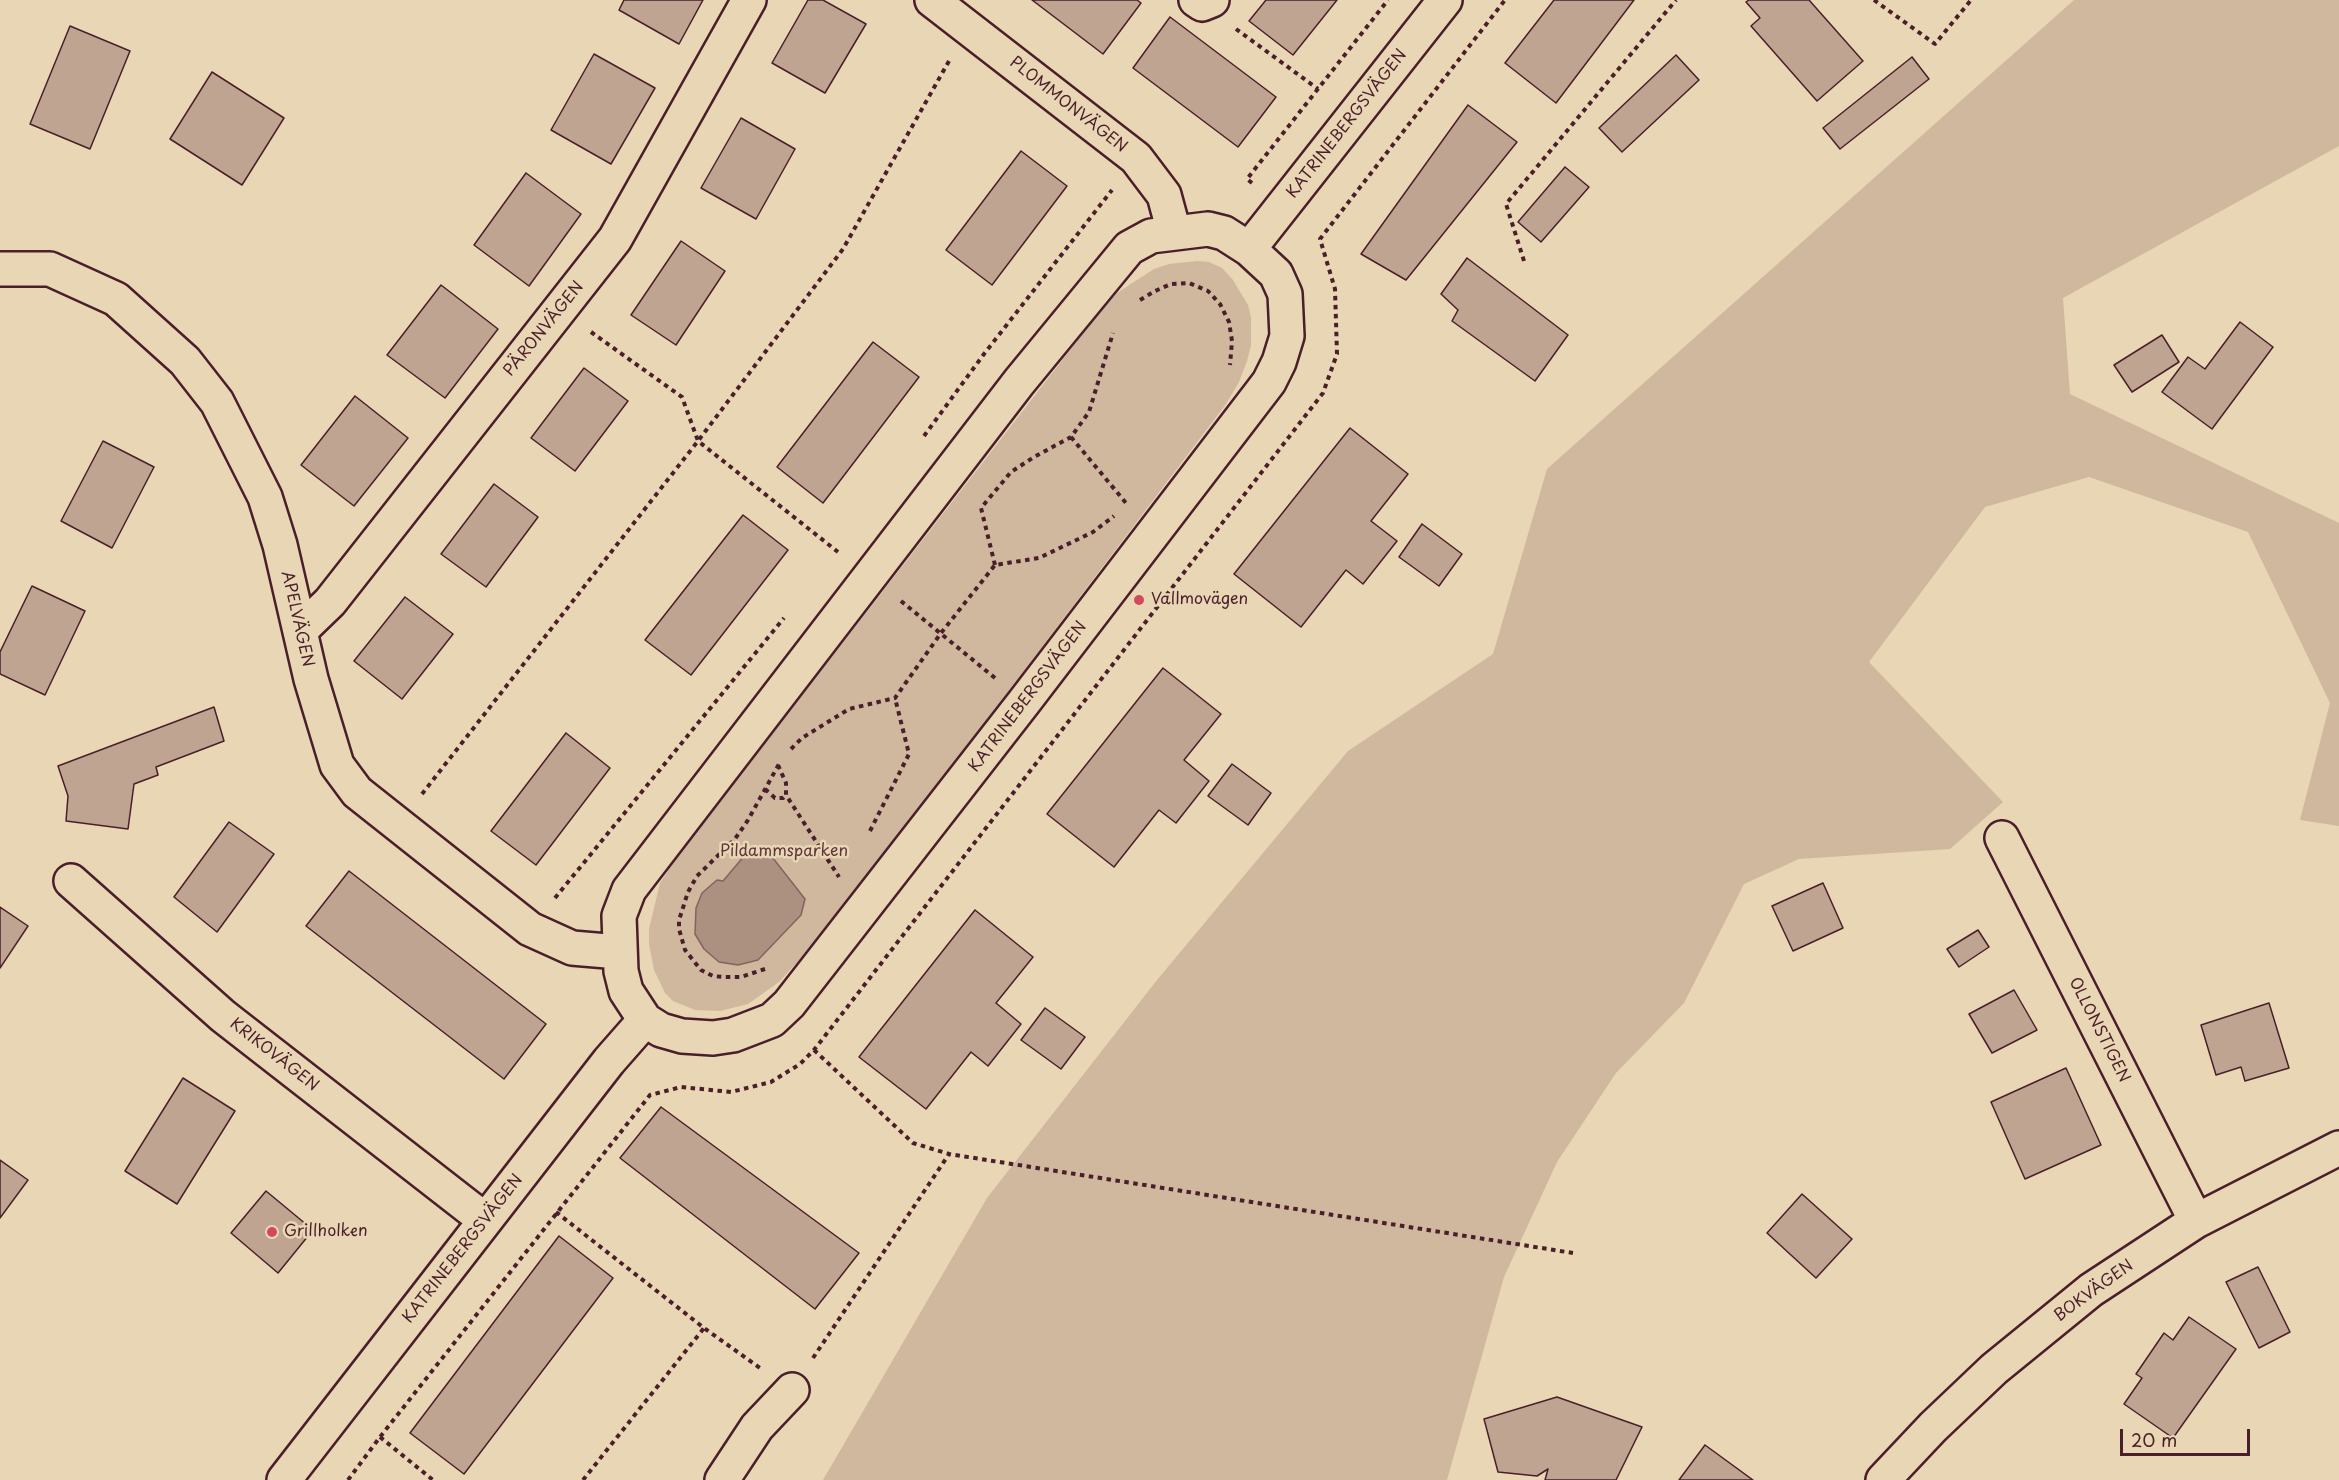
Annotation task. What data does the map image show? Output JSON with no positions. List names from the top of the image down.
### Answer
{
  "streets": {
    "street": [
      "PLOMMONVÄGEN",
      "KATRINEBERGSVÄGEN",
      "PÄRONVÄGEN",
      "APELVÄGEN",
      "OLLONSTIGEN",
      "KRIKOVÄGEN",
      "BOKVÄGEN"
    ]
  },
  "crossings": [
    ["PLOMMONVÄGEN", "KATRINEBERGSVÄGEN"],
    ["KATRINEBERGSVÄGEN", "APELVÄGEN"],
    ["KATRINEBERGSVÄGEN", "KRIKOVÄGEN"],
    ["PÄRONVÄGEN", "APELVÄGEN"],
    ["OLLONSTIGEN", "BOKVÄGEN"]
  ],
  "parks": ["Pildammsparken"],
  "places": ["Vallmovägen", "Grillholken"],
  "scale_bar": "20 m"
}
